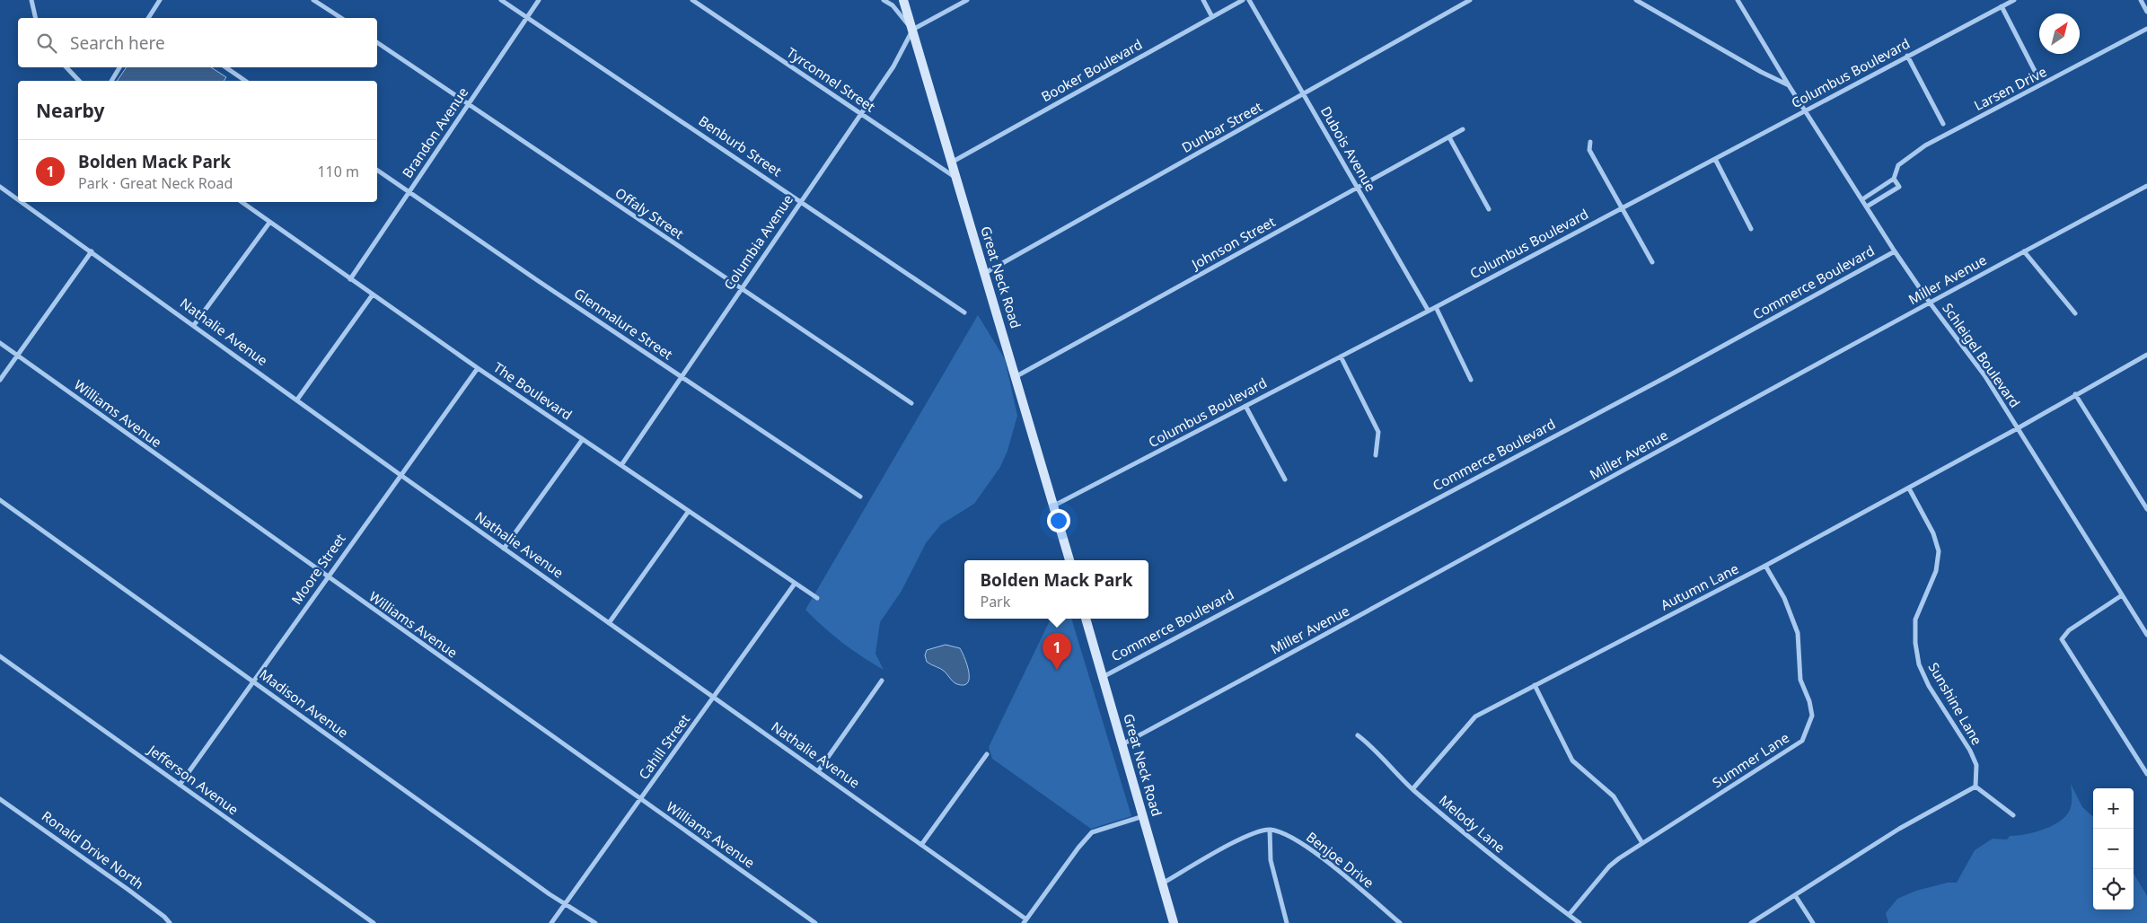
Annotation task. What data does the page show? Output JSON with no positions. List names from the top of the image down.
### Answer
{
  "streets": {
    "main road": ["Great Neck Road"],
    "street": [
      "Booker Boulevard",
      "Columbus Boulevard",
      "Tyrconnel Street",
      "Larsen Drive",
      "Dunbar Street",
      "Brandon Avenue",
      "Benburb Street",
      "Dubois Avenue",
      "Offaly Street",
      "Columbia Avenue",
      "Johnson Street",
      "Miller Avenue",
      "Commerce Boulevard",
      "Glenmalure Street",
      "Nathalie Avenue",
      "Schleigel Boulevard",
      "The Boulevard",
      "Williams Avenue",
      "Moore Street",
      "Autumn Lane",
      "Madison Avenue",
      "Sunshine Lane",
      "Cahill Street",
      "Summer Lane",
      "Jefferson Avenue",
      "Melody Lane",
      "Ronald Drive North",
      "Benjoe Drive"
    ]
  },
  "crossings": [
    ["Booker Boulevard", "Great Neck Road"],
    ["Columbus Boulevard", "Dubois Avenue"],
    ["Columbus Boulevard", "Great Neck Road"],
    ["Columbus Boulevard", "Schleigel Boulevard"],
    ["Tyrconnel Street", "Columbia Avenue"],
    ["Tyrconnel Street", "Great Neck Road"],
    ["Larsen Drive", "Schleigel Boulevard"],
    ["Dunbar Street", "Dubois Avenue"],
    ["Dunbar Street", "Great Neck Road"],
    ["Brandon Avenue", "Benburb Street"],
    ["Brandon Avenue", "Offaly Street"],
    ["Brandon Avenue", "Glenmalure Street"],
    ["Brandon Avenue", "The Boulevard"],
    ["Benburb Street", "Columbia Avenue"],
    ["Dubois Avenue", "Johnson Street"],
    ["Offaly Street", "Columbia Avenue"],
    ["Columbia Avenue", "Great Neck Road"],
    ["Columbia Avenue", "Glenmalure Street"],
    ["Columbia Avenue", "The Boulevard"],
    ["Johnson Street", "Great Neck Road"],
    ["Great Neck Road", "Miller Avenue"],
    ["Great Neck Road", "Commerce Boulevard"],
    ["Miller Avenue", "Schleigel Boulevard"],
    ["Commerce Boulevard", "Schleigel Boulevard"],
    ["Nathalie Avenue", "Moore Street"],
    ["Nathalie Avenue", "Cahill Street"],
    ["Schleigel Boulevard", "Autumn Lane"],
    ["The Boulevard", "Moore Street"],
    ["The Boulevard", "Cahill Street"],
    ["Williams Avenue", "Moore Street"],
    ["Williams Avenue", "Cahill Street"],
    ["Moore Street", "Madison Avenue"],
    ["Moore Street", "Jefferson Avenue"],
    ["Autumn Lane", "Sunshine Lane"],
    ["Autumn Lane", "Summer Lane"],
    ["Autumn Lane", "Melody Lane"],
    ["Madison Avenue", "Cahill Street"],
    ["Summer Lane", "Melody Lane"]
  ],
  "north": "top right",
  "page": {
    "search": "Search here",
    "heading": "Nearby",
    "list": [
      {
        "mark": "1",
        "name": "Bolden Mack Park",
        "note": "Park · Great Neck Road",
        "value": "110 m"
      }
    ],
    "popup": ["Bolden Mack Park", "Park"],
    "pins": "1",
    "map_buttons": ["+", "−"]
  }
}
